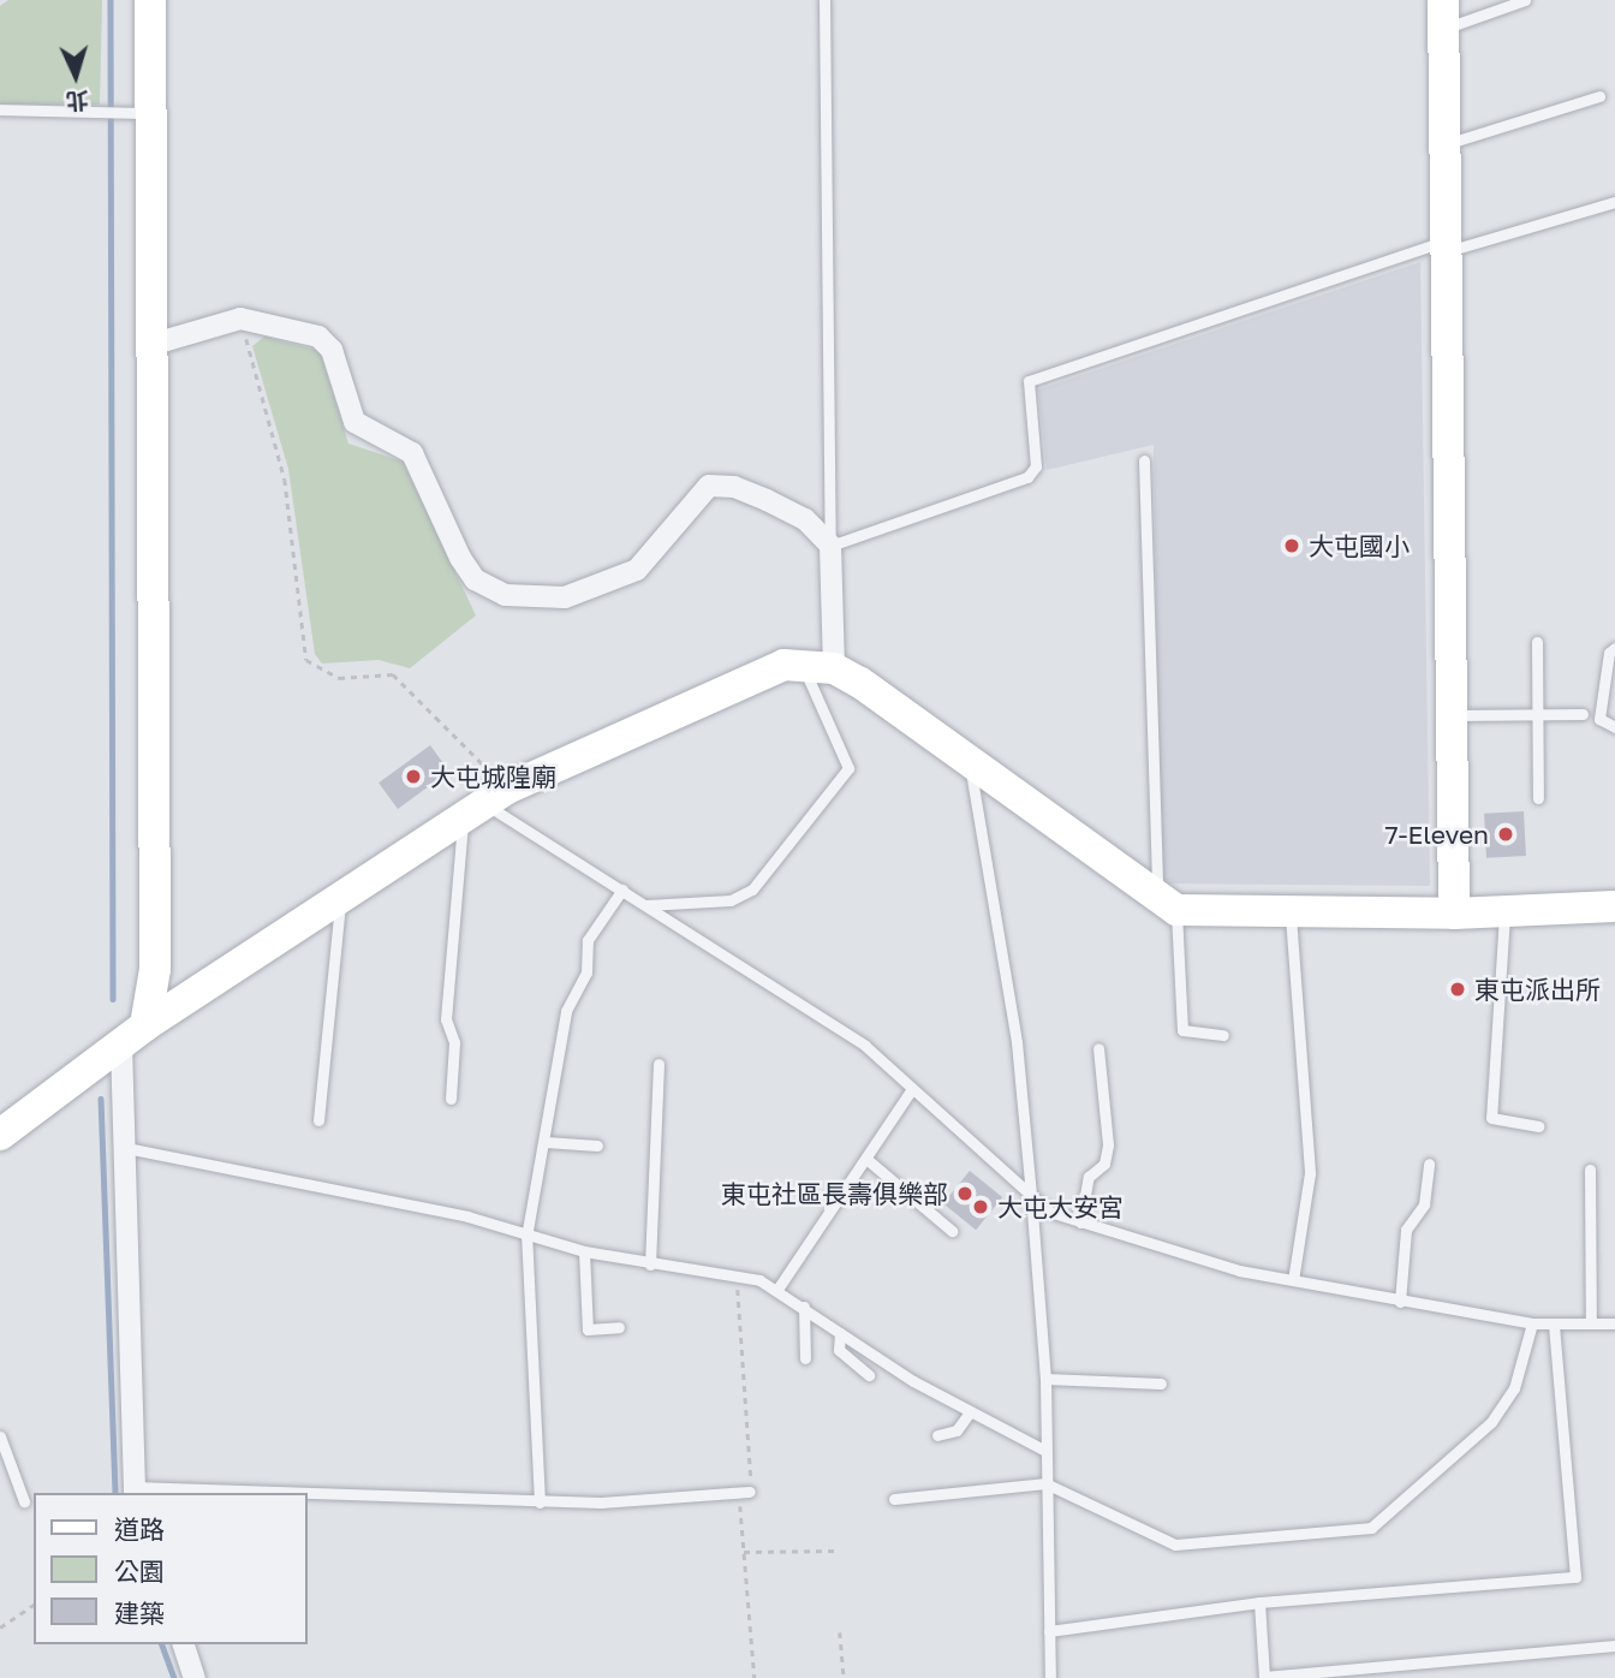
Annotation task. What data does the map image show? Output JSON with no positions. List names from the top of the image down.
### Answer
{
  "places": [
    "大屯國小",
    "大屯城隍廟",
    "7-Eleven",
    "東屯派出所",
    "東屯社區長壽俱樂部",
    "大屯大安宮"
  ],
  "legend": ["道路", "公園", "建築"],
  "north": "bottom"
}
